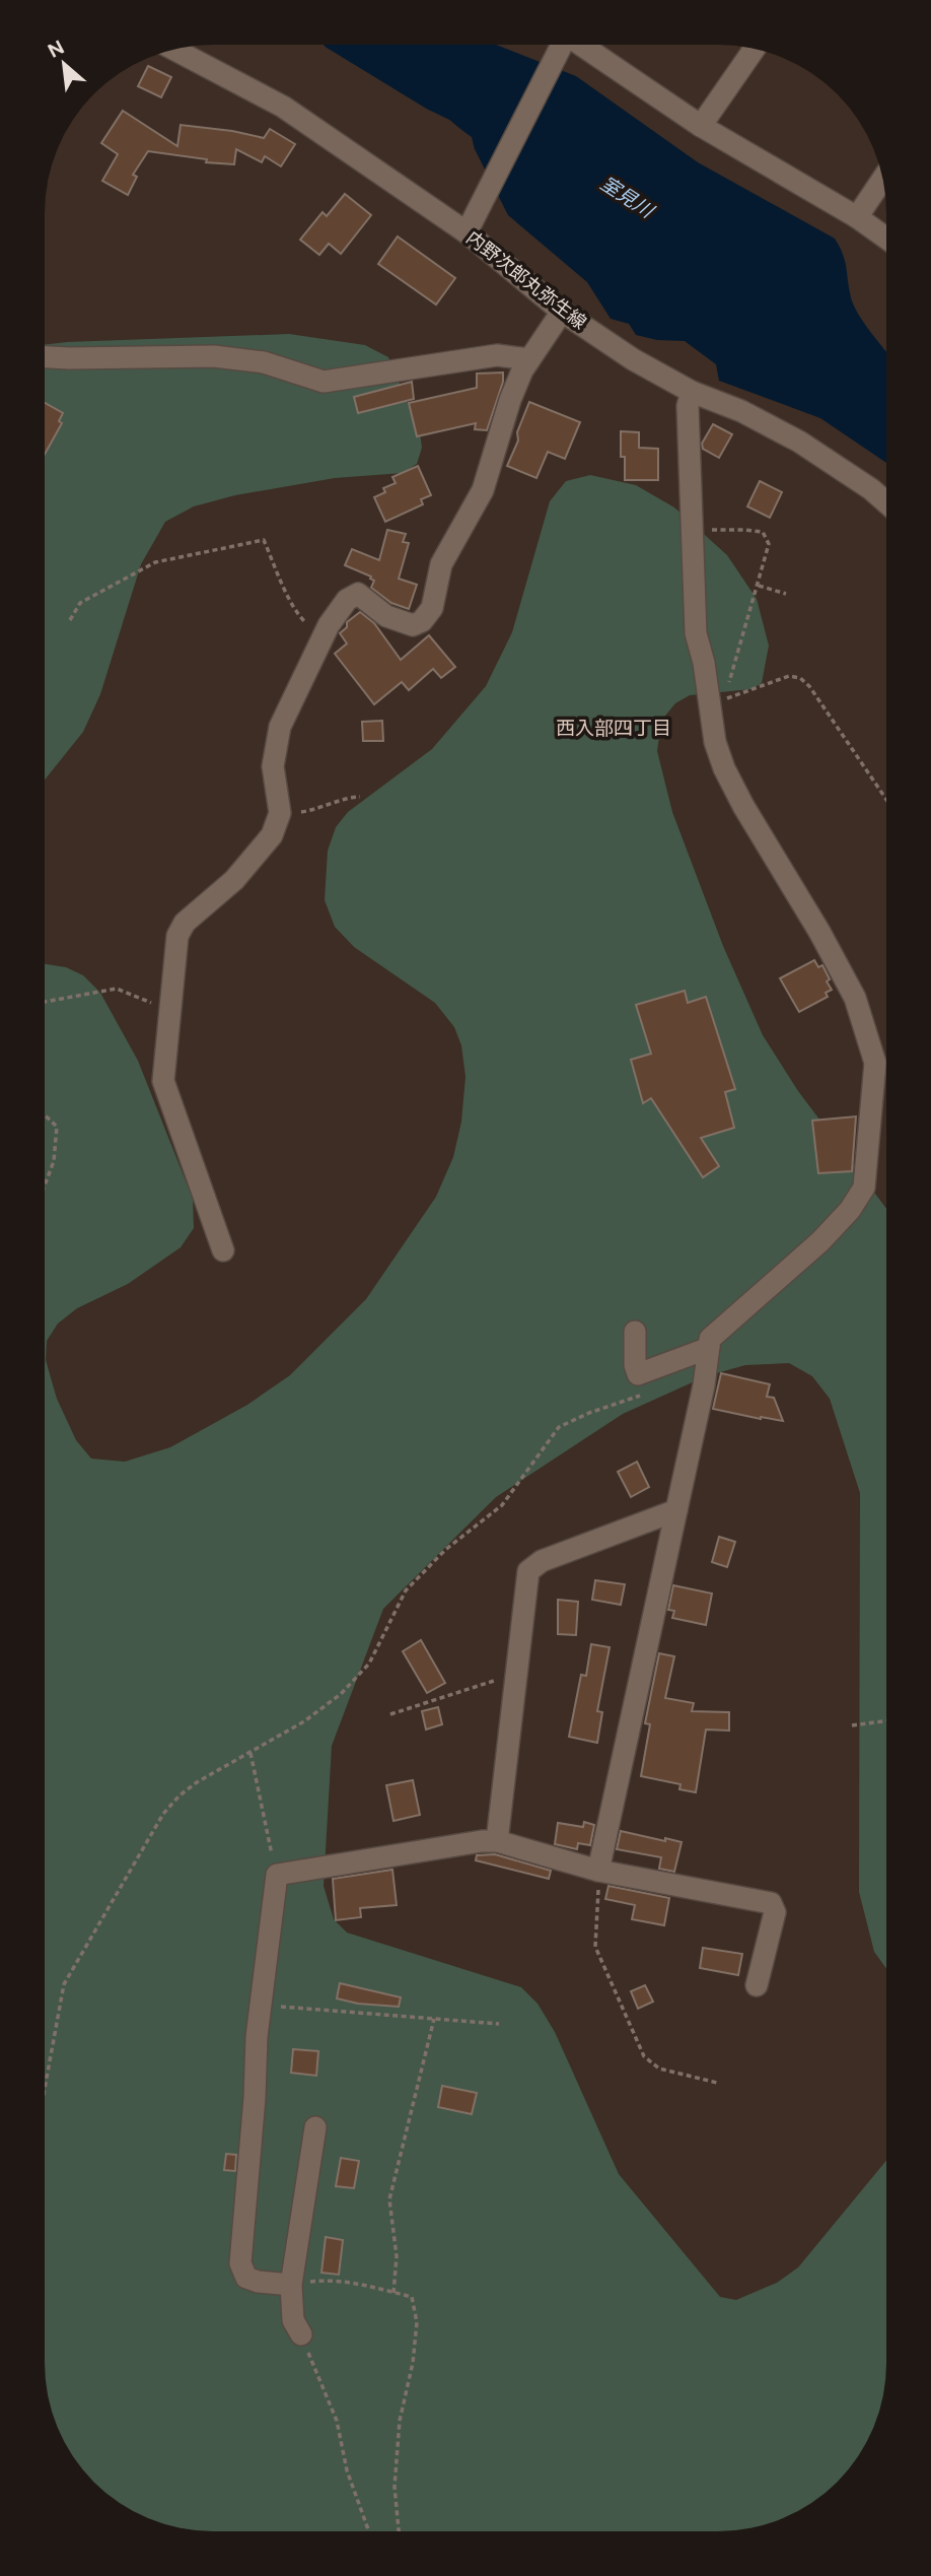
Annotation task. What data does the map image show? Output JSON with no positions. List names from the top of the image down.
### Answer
{
  "streets": {
    "street": ["内野次郎丸弥生線"]
  },
  "districts": ["西入部四丁目"],
  "water": ["室見川"],
  "north": "top left"
}
